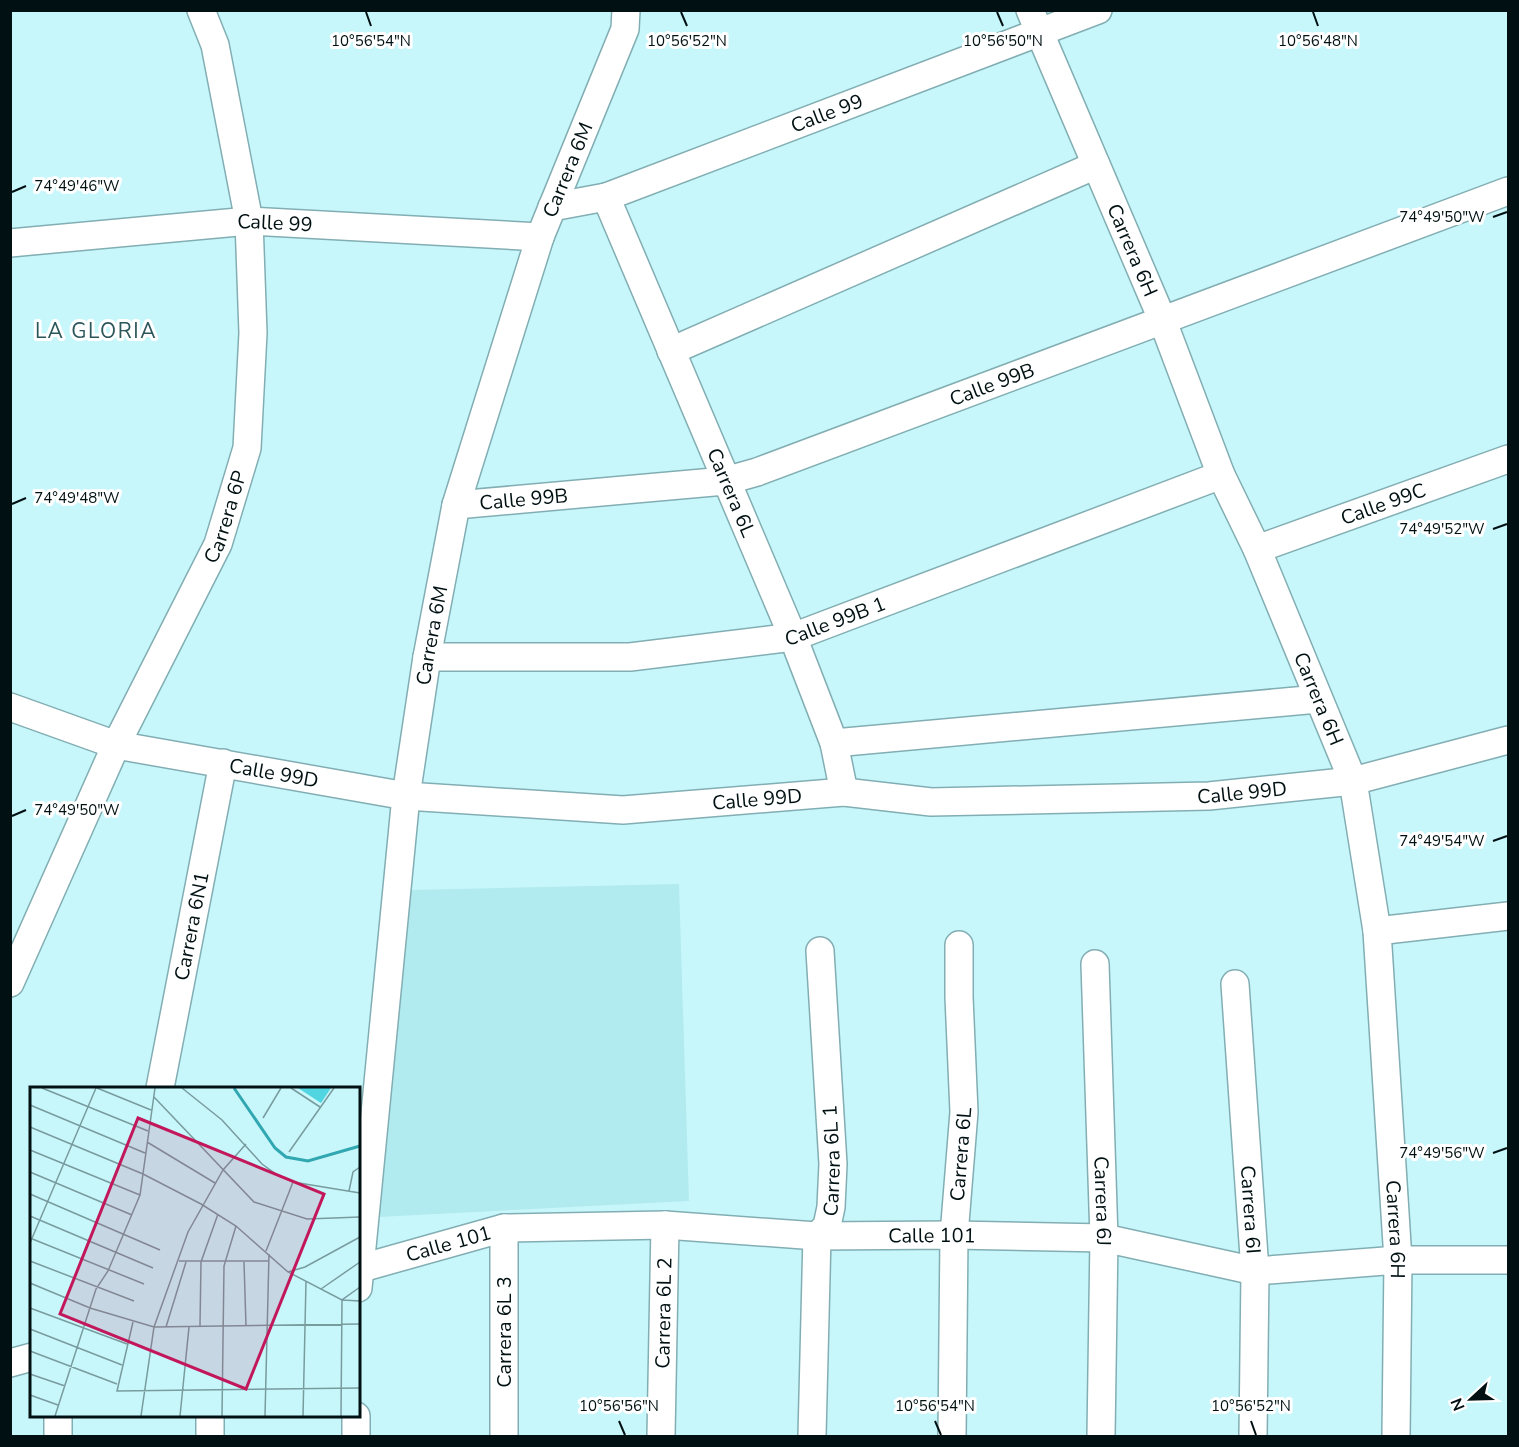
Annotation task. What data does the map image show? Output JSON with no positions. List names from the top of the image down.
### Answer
{
  "streets": {
    "street": [
      "Calle 99",
      "Carrera 6M",
      "Carrera 6H",
      "Calle 99B",
      "Carrera 6L",
      "Calle 99C",
      "Carrera 6P",
      "Calle 99B 1",
      "Calle 99D",
      "Carrera 6N1",
      "Carrera 6L 1",
      "Carrera 6J",
      "Carrera 6I",
      "Calle 101",
      "Carrera 6L 2",
      "Carrera 6L 3"
    ]
  },
  "crossings": [
    ["Calle 99", "Carrera 6M"],
    ["Calle 99", "Carrera 6H"],
    ["Calle 99", "Carrera 6L"],
    ["Calle 99", "Carrera 6P"],
    ["Carrera 6M", "Calle 99B"],
    ["Carrera 6M", "Calle 99B 1"],
    ["Carrera 6M", "Calle 99D"],
    ["Carrera 6H", "Calle 99B"],
    ["Carrera 6H", "Calle 99C"],
    ["Carrera 6H", "Calle 99B 1"],
    ["Carrera 6H", "Calle 99D"],
    ["Carrera 6H", "Calle 101"],
    ["Calle 99B", "Carrera 6L"],
    ["Carrera 6L", "Calle 99B 1"],
    ["Carrera 6L", "Calle 99D"],
    ["Carrera 6L", "Calle 101"],
    ["Carrera 6P", "Calle 99D"],
    ["Calle 99D", "Carrera 6N1"],
    ["Carrera 6L 1", "Calle 101"],
    ["Carrera 6J", "Calle 101"],
    ["Carrera 6I", "Calle 101"],
    ["Calle 101", "Carrera 6L 2"],
    ["Calle 101", "Carrera 6L 3"]
  ],
  "districts": ["LA GLORIA"],
  "north": "left",
  "coordinates": [
    "10°56'54\"N",
    "10°56'52\"N",
    "10°56'50\"N",
    "10°56'48\"N",
    "74°49'46\"W",
    "74°49'50\"W",
    "74°49'48\"W",
    "74°49'52\"W",
    "74°49'54\"W",
    "74°49'56\"W",
    "10°56'56\"N"
  ]
}
